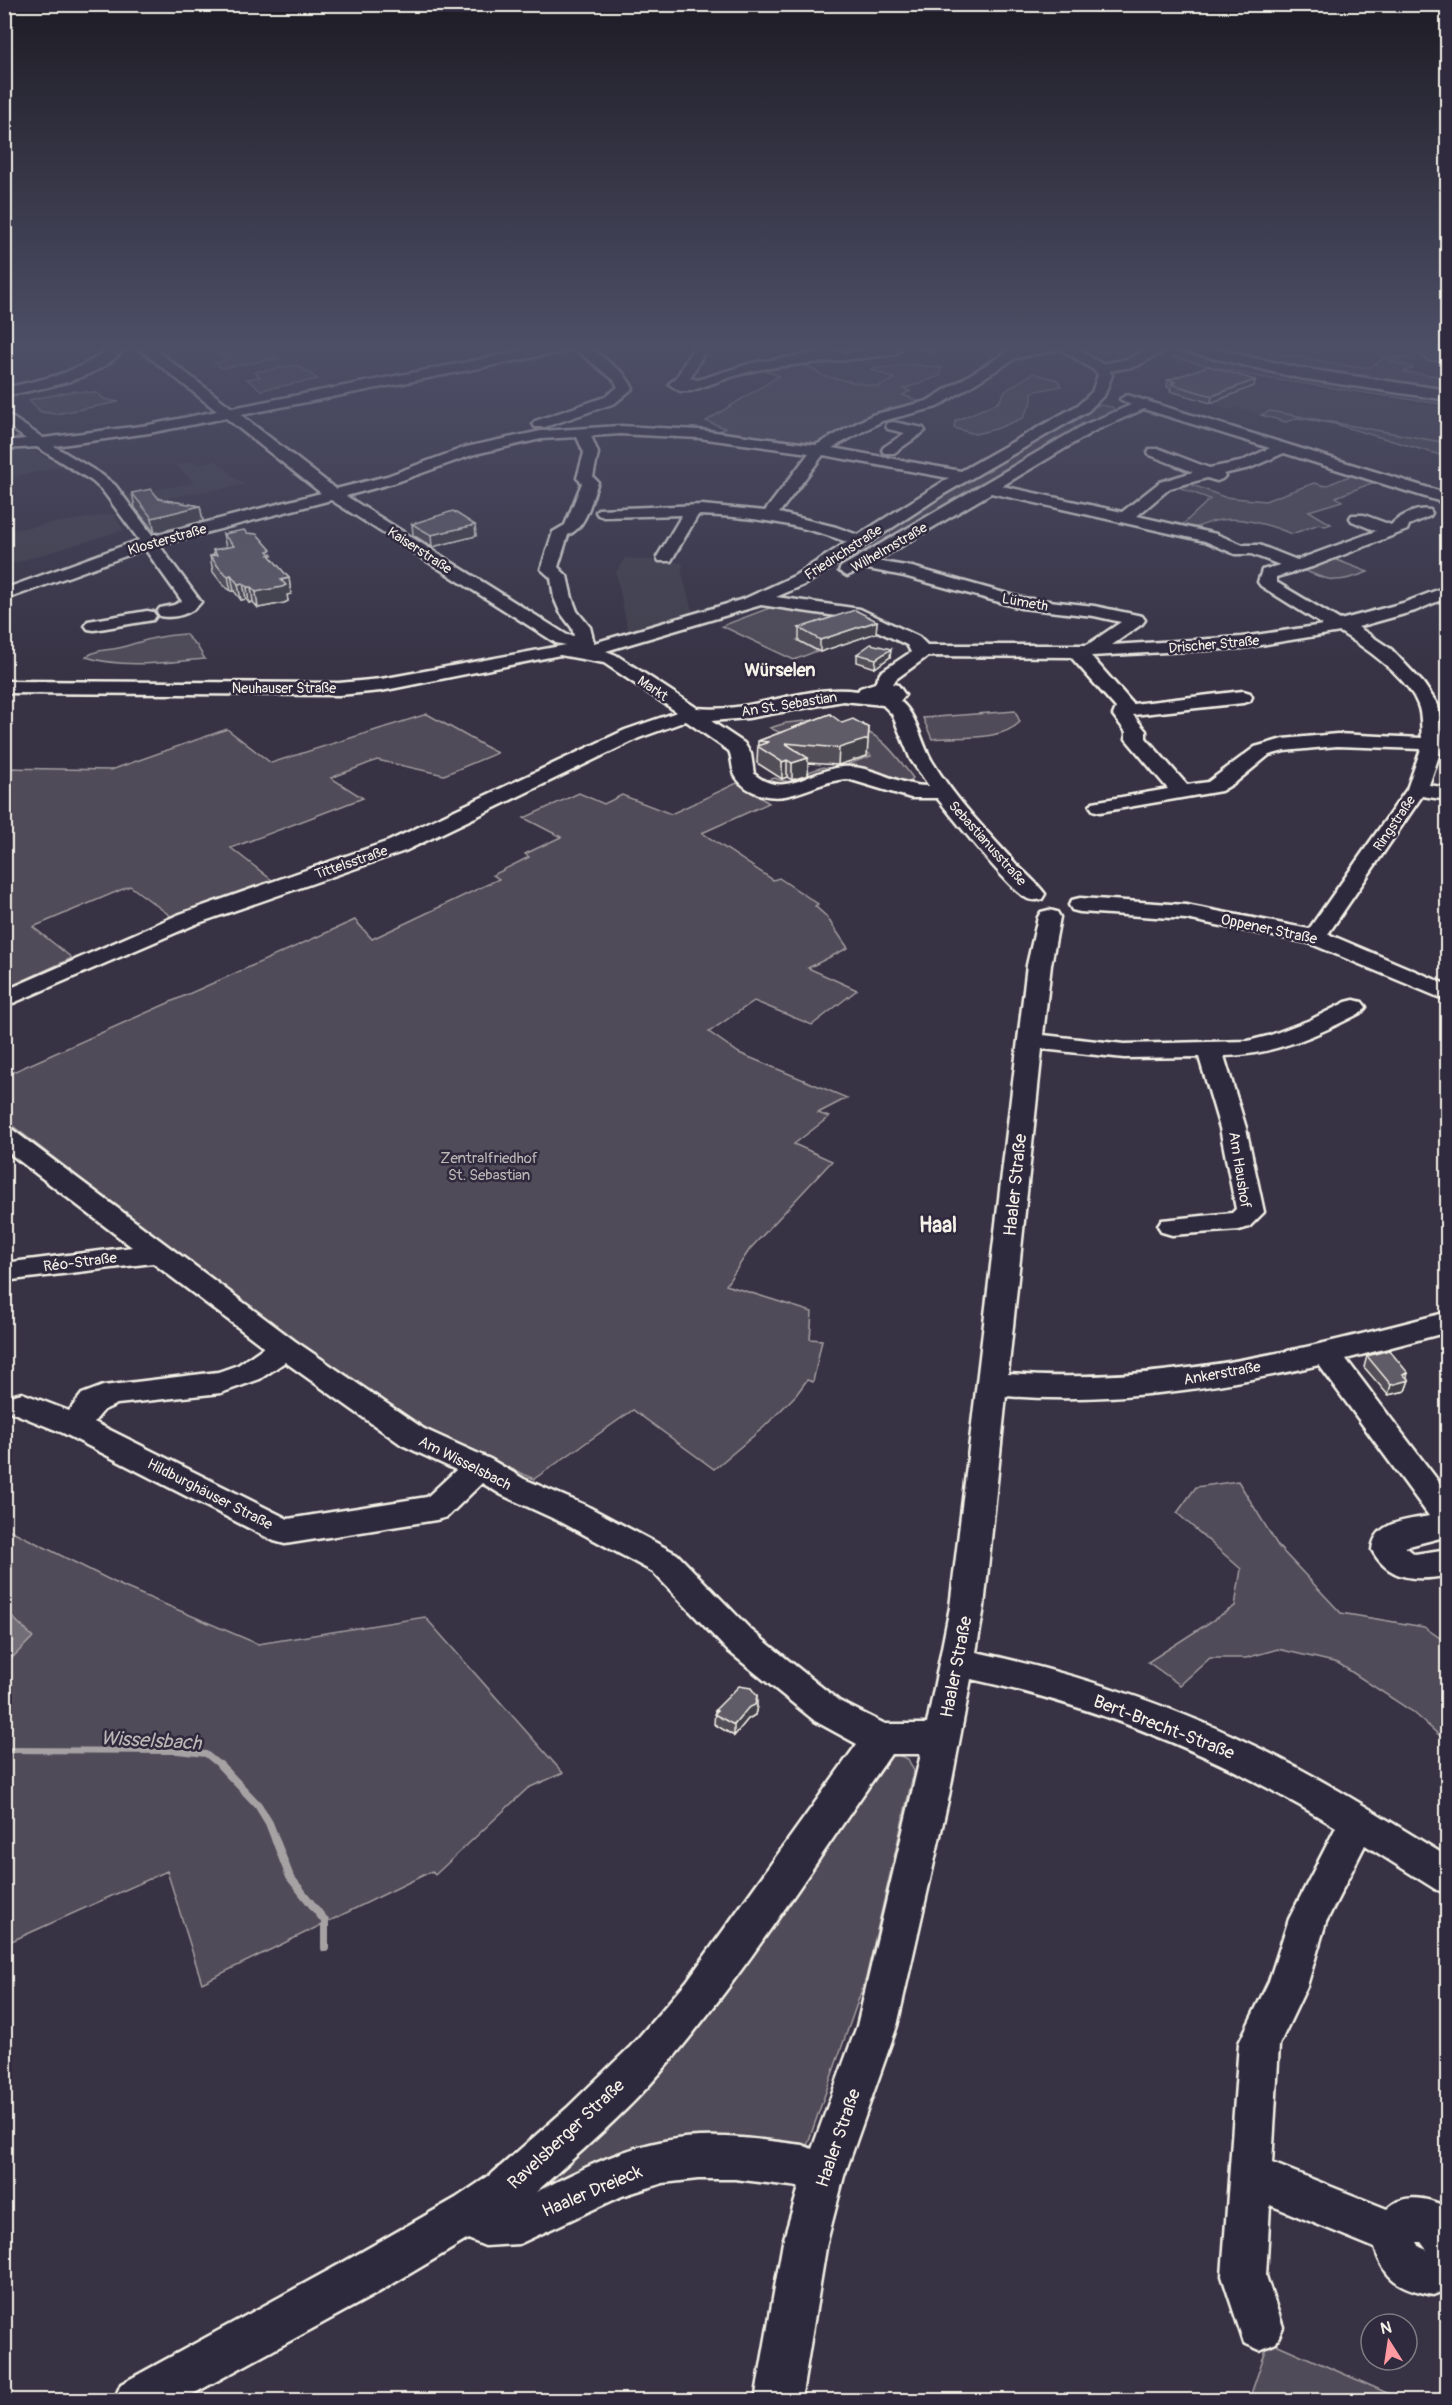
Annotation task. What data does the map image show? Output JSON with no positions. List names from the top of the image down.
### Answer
{
  "streets": {
    "street": [
      "Klosterstraße",
      "Wilhelmstraße",
      "Kaiserstraße",
      "Friedrichstraße",
      "Lümeth",
      "Drischer Straße",
      "Neuhauser Straße",
      "Markt",
      "An St. Sebastian",
      "Ringstraße",
      "Sebastianusstraße",
      "Tittelsstraße",
      "Oppener Straße",
      "Am Haushof",
      "Haaler Straße",
      "Réo-Straße",
      "Ankerstraße",
      "Am Wisselsbach",
      "Hildburghäuser Straße",
      "Bert-Brecht-Straße",
      "Ravelsberger Straße",
      "Haaler Dreieck"
    ]
  },
  "crossings": [
    ["Klosterstraße", "Kaiserstraße"],
    ["Klosterstraße", "Friedrichstraße"],
    ["Wilhelmstraße", "Lümeth"],
    ["Kaiserstraße", "Neuhauser Straße"],
    ["Kaiserstraße", "Markt"],
    ["Friedrichstraße", "Markt"],
    ["Lümeth", "Drischer Straße"],
    ["Neuhauser Straße", "Markt"],
    ["Markt", "An St. Sebastian"],
    ["Markt", "Sebastianusstraße"],
    ["Markt", "Tittelsstraße"],
    ["An St. Sebastian", "Sebastianusstraße"],
    ["An St. Sebastian", "Tittelsstraße"],
    ["Ringstraße", "Oppener Straße"],
    ["Sebastianusstraße", "Oppener Straße"],
    ["Sebastianusstraße", "Haaler Straße"],
    ["Oppener Straße", "Haaler Straße"],
    ["Haaler Straße", "Ankerstraße"],
    ["Haaler Straße", "Am Wisselsbach"],
    ["Haaler Straße", "Bert-Brecht-Straße"],
    ["Haaler Straße", "Haaler Dreieck"],
    ["Réo-Straße", "Am Wisselsbach"],
    ["Am Wisselsbach", "Hildburghäuser Straße"],
    ["Am Wisselsbach", "Ravelsberger Straße"],
    ["Ravelsberger Straße", "Haaler Dreieck"]
  ],
  "districts": ["Würselen", "Haal"],
  "water": ["Wisselsbach"],
  "parks": ["Zentralfriedhof St. Sebastian"],
  "north": "top"
}
